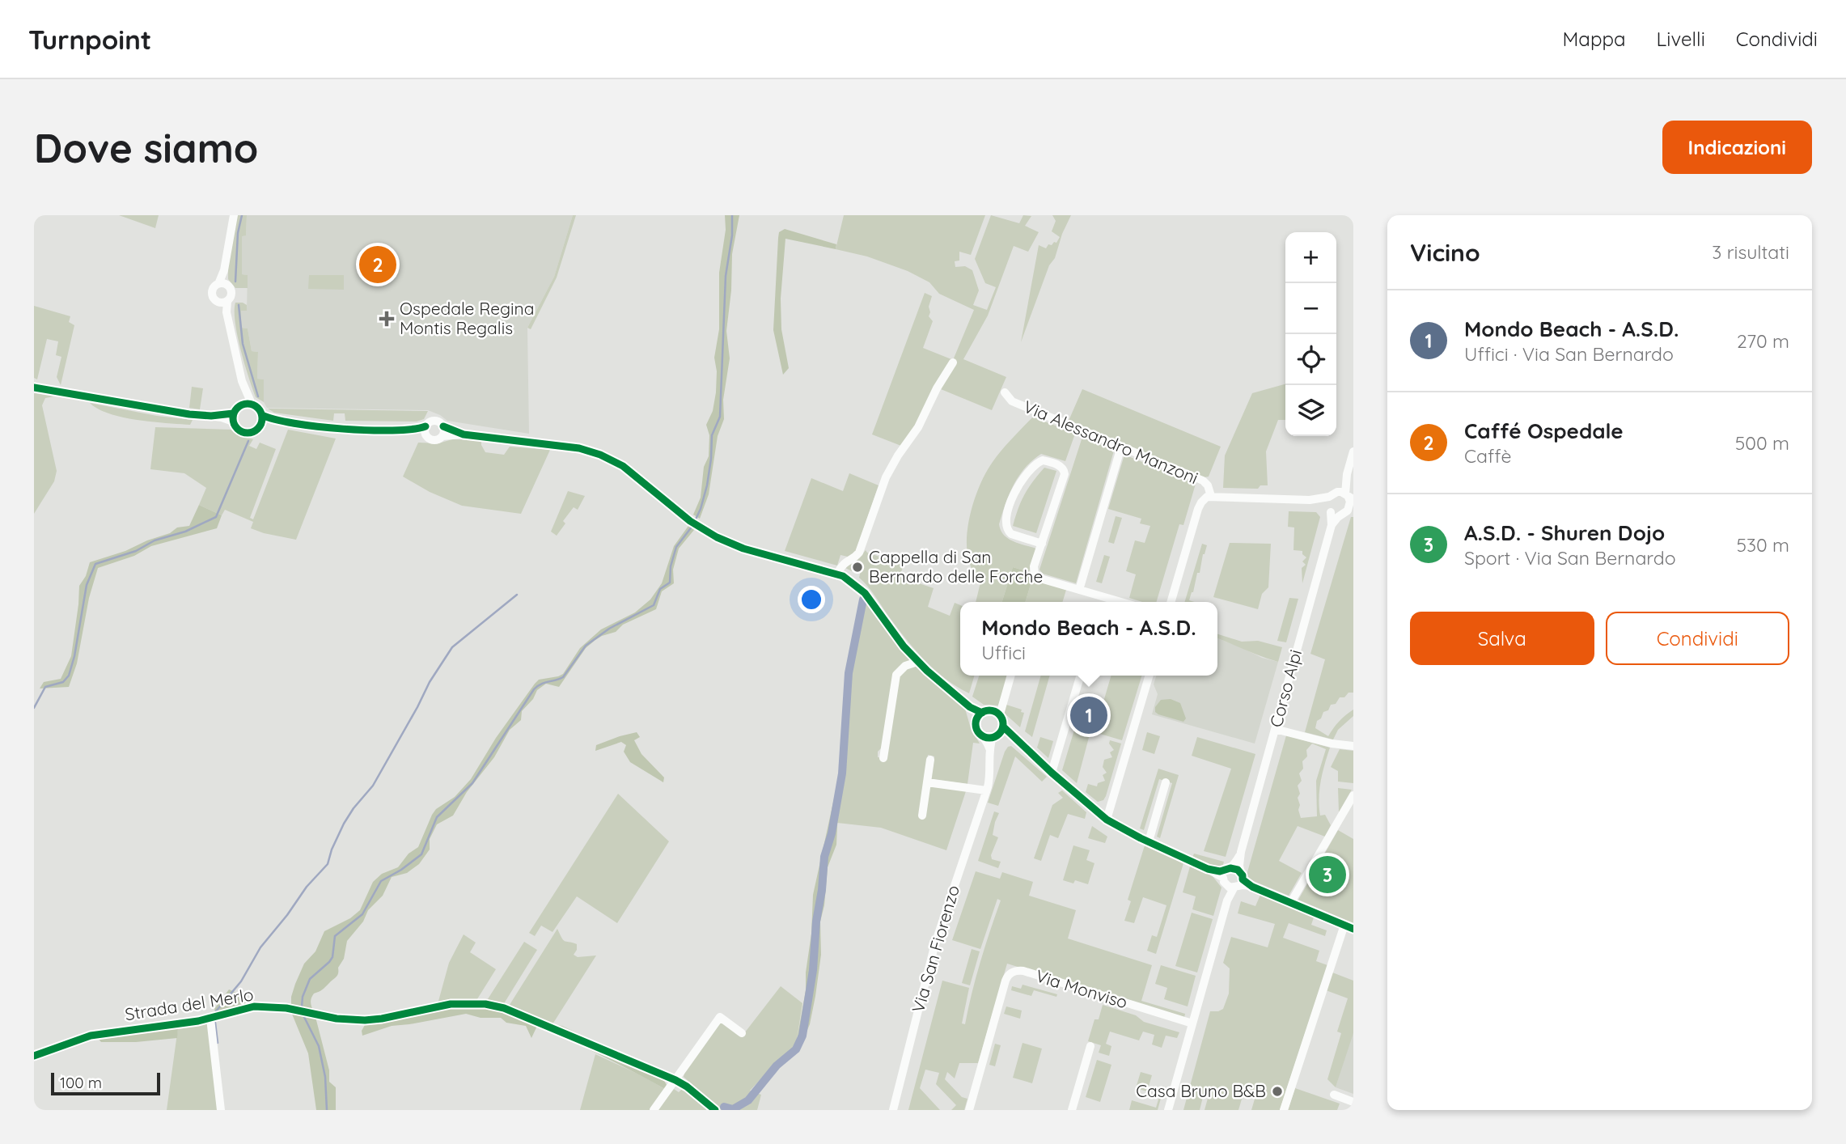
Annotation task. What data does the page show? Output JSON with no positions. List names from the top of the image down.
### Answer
{
  "streets": {
    "street": [
      "Via Alessandro Manzoni",
      "Corso Alpi",
      "Via San Fiorenzo",
      "Via Monviso",
      "Strada del Merlo"
    ]
  },
  "crossings": [
    ["Via Alessandro Manzoni", "Corso Alpi"],
    ["Corso Alpi", "Via Monviso"]
  ],
  "places": {
    "health": ["Ospedale Regina Montis Regalis"],
    "other": ["Cappella di San Bernardo delle Forche", "Casa Bruno B&B"]
  },
  "scale_bar": "100 m",
  "page": {
    "header": "Turnpoint",
    "nav": ["Mappa", "Livelli", "Condividi"],
    "buttons": [
      "Indicazioni",
      ["Salva", "Condividi"]
    ],
    "title": "Dove siamo",
    "heading": ["Vicino", "3 risultati"],
    "map_buttons": ["+", "−"],
    "pins": ["2", "1", "3"],
    "list": [
      {
        "mark": "1",
        "name": "Mondo Beach - A.S.D.",
        "note": "Uffici · Via San Bernardo",
        "value": "270 m"
      },
      {
        "mark": "2",
        "name": "Caffé Ospedale",
        "note": "Caffè",
        "value": "500 m"
      },
      {
        "mark": "3",
        "name": "A.S.D. - Shuren Dojo",
        "note": "Sport · Via San Bernardo",
        "value": "530 m"
      }
    ],
    "popup": ["Mondo Beach - A.S.D.", "Uffici"],
    "scale": "100 m"
  }
}
